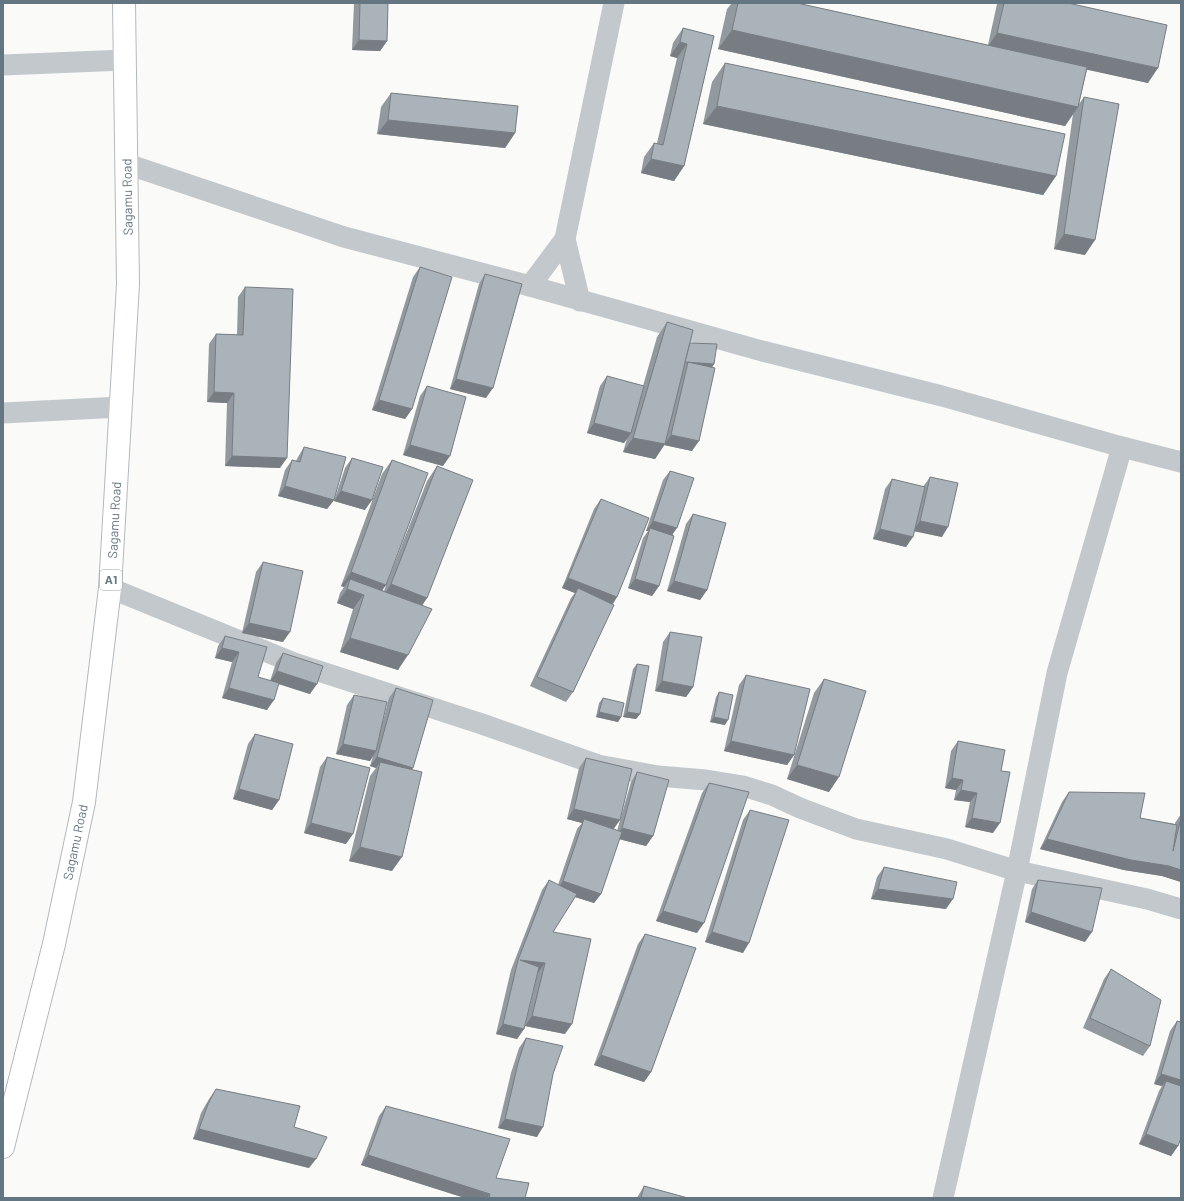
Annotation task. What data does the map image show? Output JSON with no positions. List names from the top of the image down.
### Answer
{
  "streets": {
    "highway": ["Sagamu Road", "A1"]
  }
}
